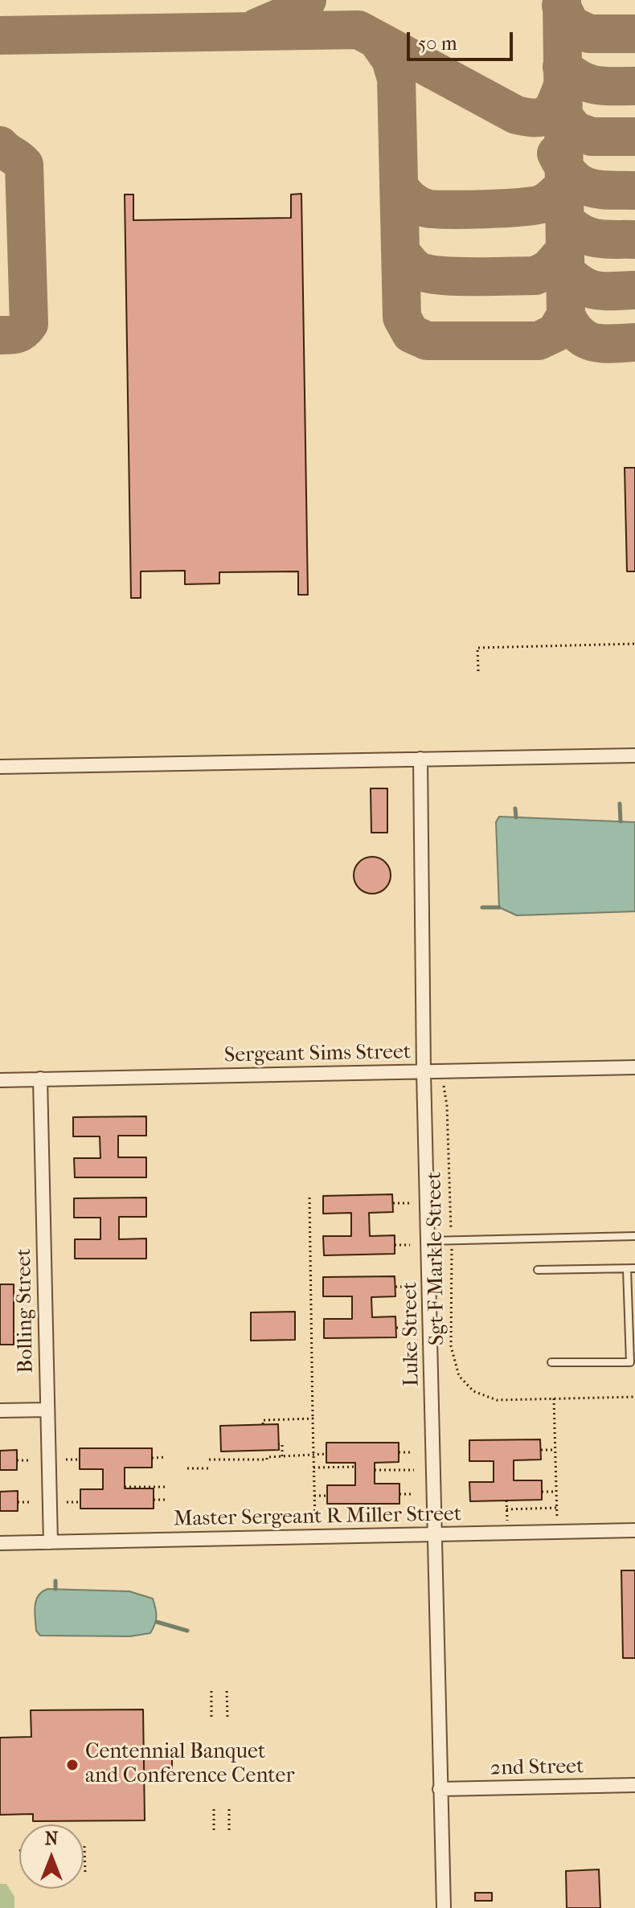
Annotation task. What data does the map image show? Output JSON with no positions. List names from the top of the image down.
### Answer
{
  "streets": {
    "street": [
      "Sergeant Sims Street",
      "Bolling Street",
      "Luke Street",
      "Master Sergeant R Miller Street",
      "2nd Street"
    ],
    "path": ["Sgt F Markle Street"]
  },
  "crossings": [
    ["Sergeant Sims Street", "Sgt F Markle Street"],
    ["Sergeant Sims Street", "Bolling Street"],
    ["Sergeant Sims Street", "Luke Street"],
    ["Bolling Street", "Master Sergeant R Miller Street"],
    ["Luke Street", "Master Sergeant R Miller Street"],
    ["Luke Street", "2nd Street"]
  ],
  "places": ["Centennial Banquet and Conference Center"],
  "scale_bar": "50 m",
  "north": "top"
}
